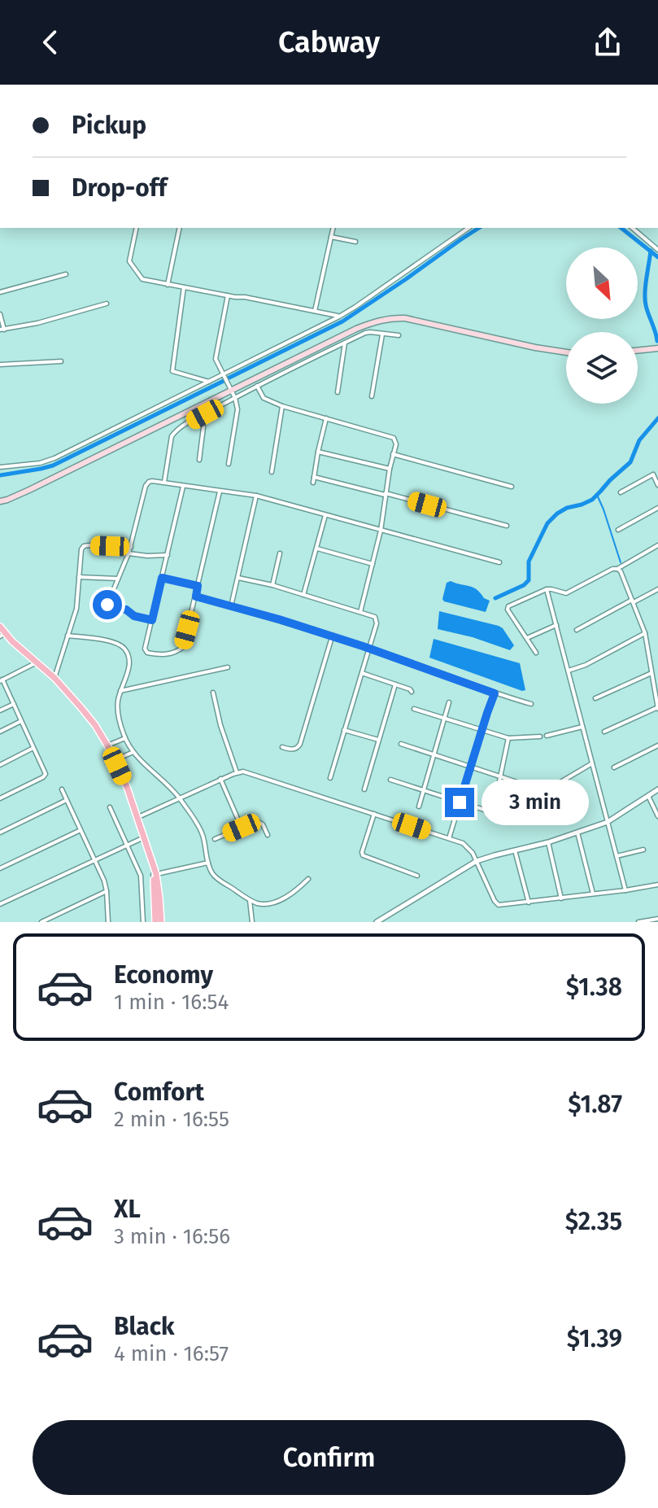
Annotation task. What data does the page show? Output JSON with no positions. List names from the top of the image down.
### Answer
{
  "north": "bottom right",
  "page": {
    "header": "Cabway",
    "banner": ["Pickup", "Drop-off"],
    "bubble": "3 min",
    "list": [
      {
        "name": "Economy",
        "note": "1 min · 16:54",
        "value": "$1.38"
      },
      {
        "name": "Comfort",
        "note": "2 min · 16:55",
        "value": "$1.87"
      },
      {
        "name": "XL",
        "note": "3 min · 16:56",
        "value": "$2.35"
      },
      {
        "name": "Black",
        "note": "4 min · 16:57",
        "value": "$1.39"
      }
    ],
    "buttons": "Confirm"
  }
}
